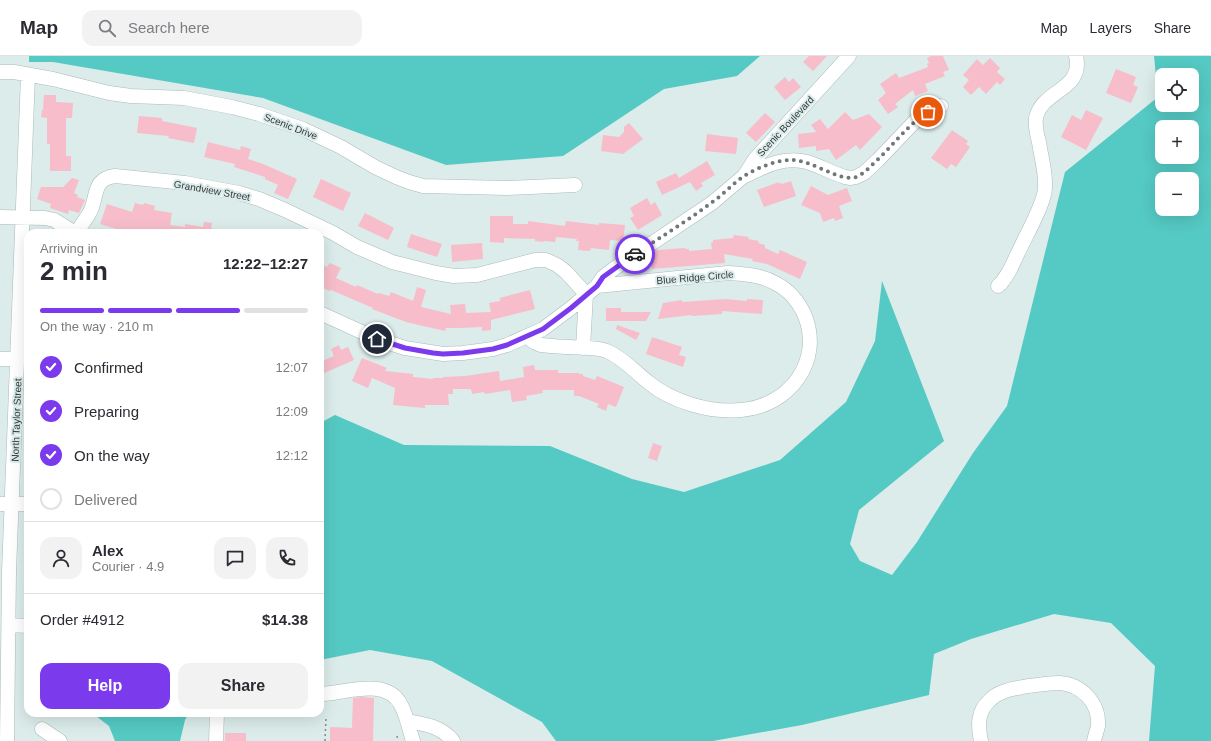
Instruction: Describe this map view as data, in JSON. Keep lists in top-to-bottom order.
{
  "streets": {
    "street": [
      "Scenic Drive",
      "Scenic Boulevard",
      "Grandview Street",
      "Blue Ridge Circle",
      "North Taylor Street"
    ]
  },
  "crossings": [
    ["Scenic Drive", "North Taylor Street"],
    ["Scenic Boulevard", "Grandview Street"],
    ["Scenic Boulevard", "Blue Ridge Circle"],
    ["Grandview Street", "Blue Ridge Circle"]
  ],
  "page": {
    "header": "Map",
    "search": "Search here",
    "nav": ["Map", "Layers", "Share"],
    "map_buttons": ["+", "−"],
    "heading": ["2 min", "Arriving in", "12:22–12:27"],
    "panel": [
      "Alex",
      "Courier · 4.9",
      "Order #4912",
      "$14.38"
    ],
    "bar": "On the way · 210 m",
    "list": [
      ["Confirmed", "12:07"],
      ["Preparing", "12:09"],
      ["On the way", "12:12"],
      "Delivered"
    ],
    "buttons": ["Help", "Share"]
  }
}
